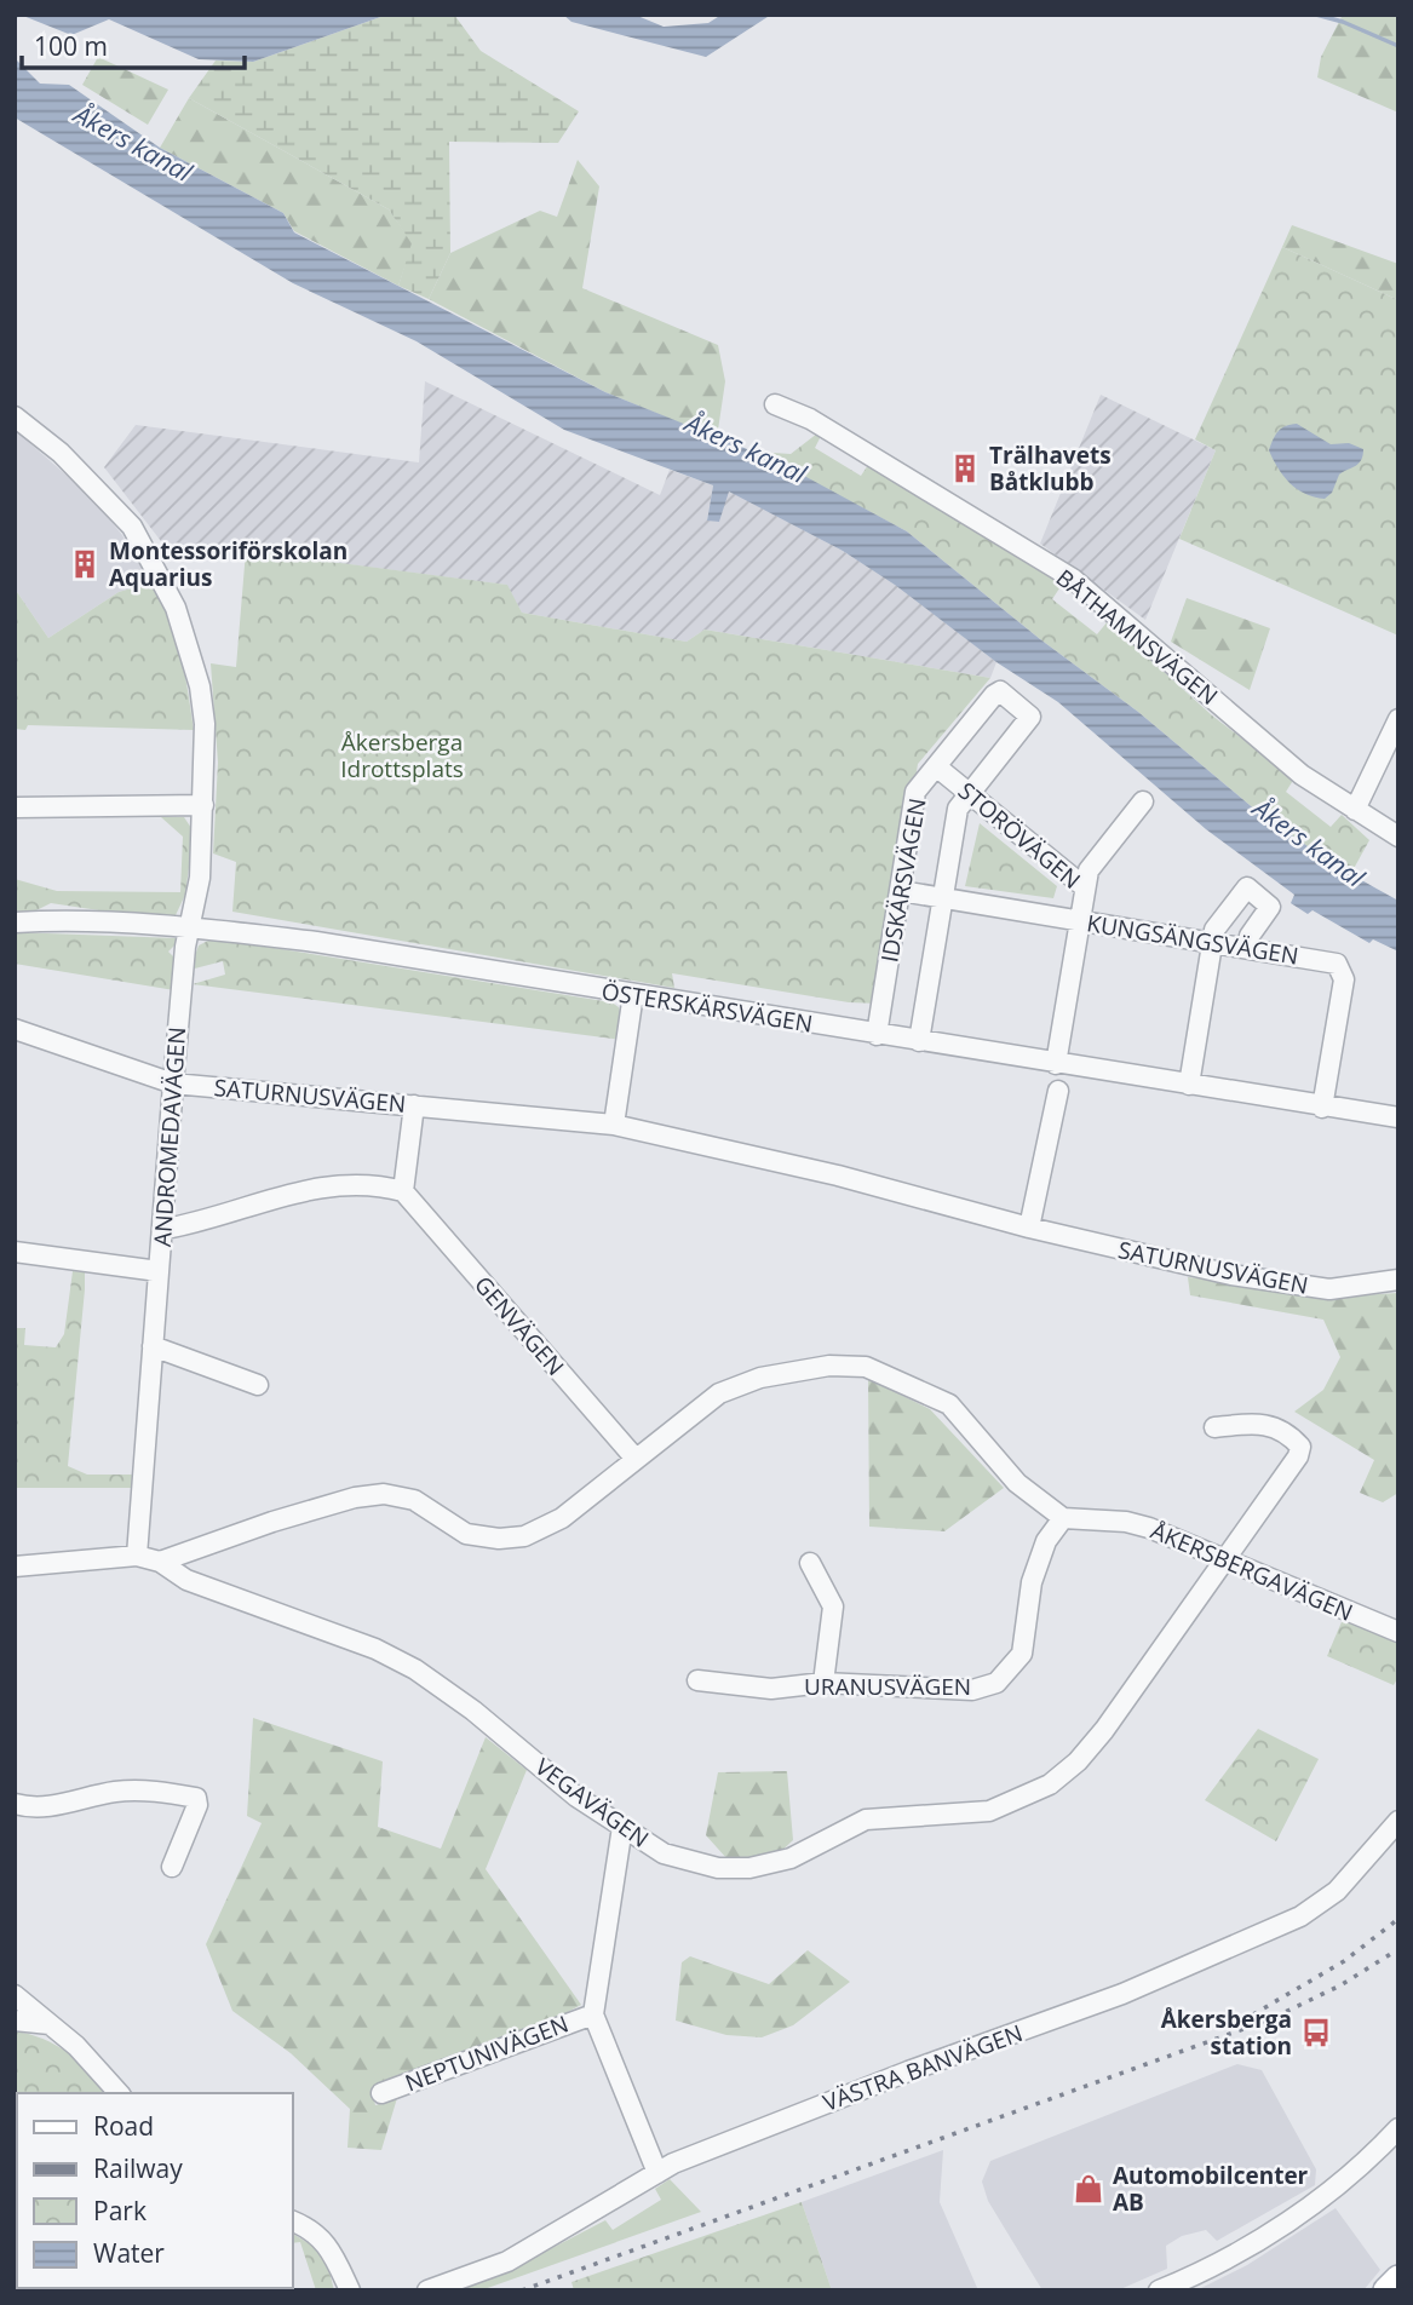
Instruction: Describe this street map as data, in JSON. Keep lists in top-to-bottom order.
{
  "streets": {
    "street": [
      "BÅTHAMNSVÄGEN",
      "STORÖVÄGEN",
      "IDSKÄRSVÄGEN",
      "KUNGSÄNGSVÄGEN",
      "ÖSTERSKÄRSVÄGEN",
      "SATURNUSVÄGEN",
      "ANDROMEDAVÄGEN",
      "GENVÄGEN",
      "ÅKERSBERGAVÄGEN",
      "URANUSVÄGEN",
      "VEGAVÄGEN",
      "NEPTUNIVÄGEN",
      "VÄSTRA BANVÄGEN"
    ]
  },
  "crossings": [
    ["STORÖVÄGEN", "IDSKÄRSVÄGEN"],
    ["STORÖVÄGEN", "KUNGSÄNGSVÄGEN"],
    ["STORÖVÄGEN", "ÖSTERSKÄRSVÄGEN"],
    ["IDSKÄRSVÄGEN", "KUNGSÄNGSVÄGEN"],
    ["IDSKÄRSVÄGEN", "ÖSTERSKÄRSVÄGEN"],
    ["KUNGSÄNGSVÄGEN", "ÖSTERSKÄRSVÄGEN"],
    ["ÖSTERSKÄRSVÄGEN", "ANDROMEDAVÄGEN"],
    ["SATURNUSVÄGEN", "ANDROMEDAVÄGEN"],
    ["ÅKERSBERGAVÄGEN", "URANUSVÄGEN"],
    ["ÅKERSBERGAVÄGEN", "VEGAVÄGEN"],
    ["VEGAVÄGEN", "NEPTUNIVÄGEN"],
    ["NEPTUNIVÄGEN", "VÄSTRA BANVÄGEN"]
  ],
  "water": ["Åkers kanal"],
  "parks": ["Åkersberga Idrottsplats"],
  "places": {
    "building": ["Trälhavets Båtklubb", "Montessoriförskolan Aquarius"],
    "bus stop": ["Åkersberga station"],
    "shop": ["Automobilcenter AB"]
  },
  "legend": [
    "Road",
    "Railway",
    "Park",
    "Water"
  ],
  "scale_bar": "100 m"
}
